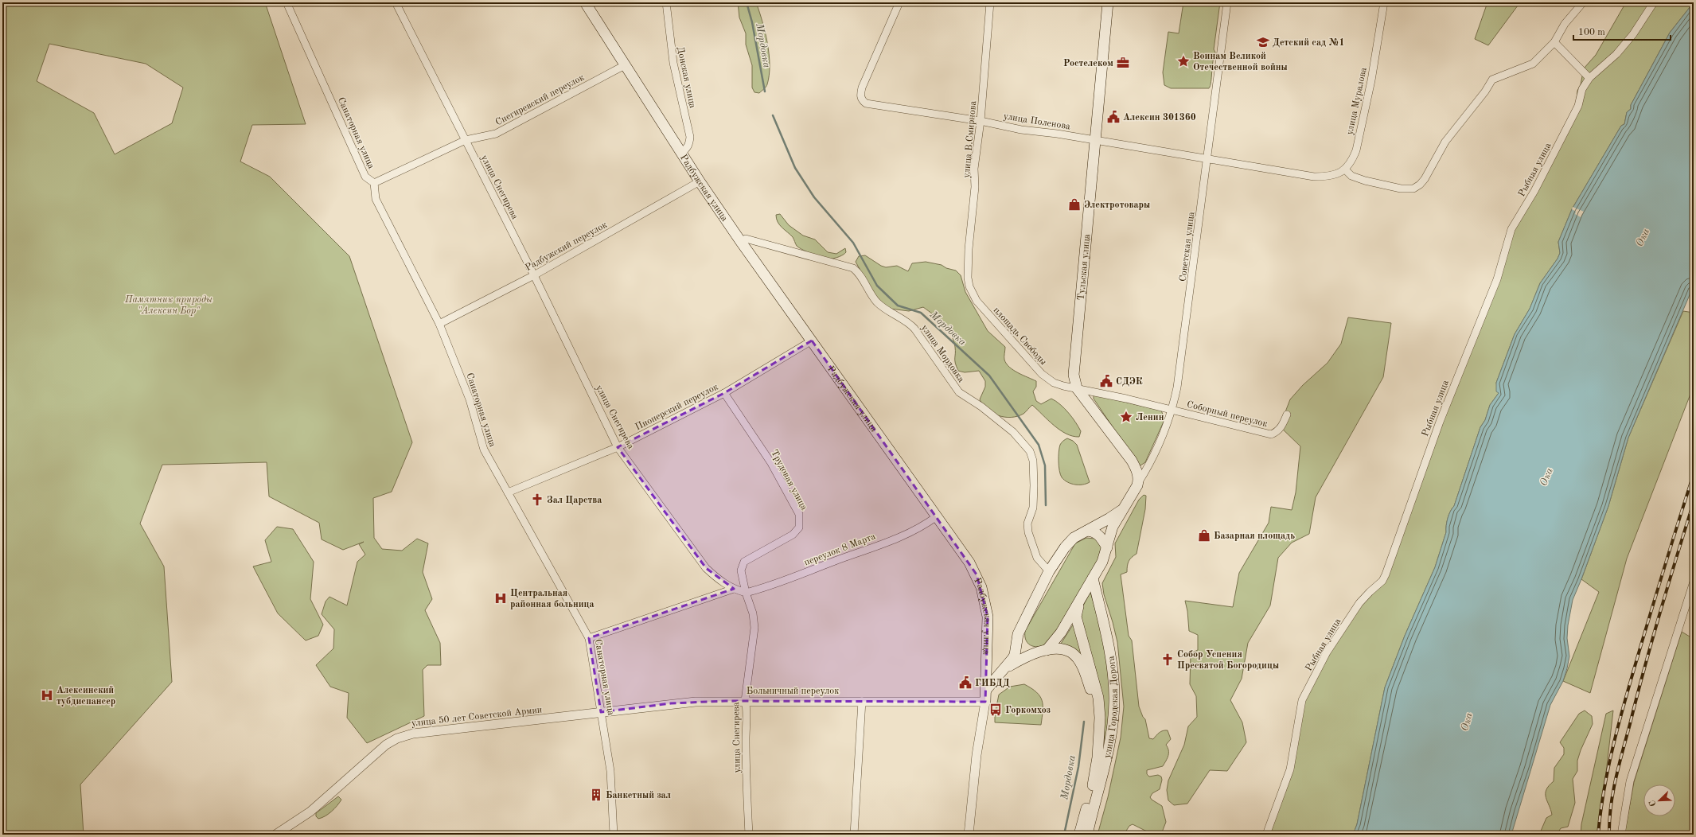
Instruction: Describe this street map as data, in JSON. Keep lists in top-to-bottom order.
{
  "streets": {
    "main road": ["Радбужская улица", "Тульская улица", "улица Городская Дорога"],
    "street": [
      "Донская улица",
      "Снегиревский переулок",
      "улица Муралова",
      "улица Поленова",
      "Санаторная улица",
      "улица В.Смирнова",
      "Рыбная улица",
      "улица Снегирева",
      "Радбужский переулок",
      "Советская улица",
      "площадь Свободы",
      "улица Мордовка",
      "Пионерский переулок",
      "Соборный переулок",
      "Трудовая улица",
      "переулок 8 Марта",
      "Больничный переулок",
      "улица 50 лет Советской Армии"
    ]
  },
  "crossings": [
    ["Донская улица", "Радбужская улица"],
    ["Снегиревский переулок", "Санаторная улица"],
    ["Снегиревский переулок", "улица Снегирева"],
    ["Снегиревский переулок", "Радбужская улица"],
    ["улица Муралова", "улица Поленова"],
    ["улица Поленова", "улица В.Смирнова"],
    ["улица Поленова", "Советская улица"],
    ["улица Поленова", "Тульская улица"],
    ["Санаторная улица", "Радбужский переулок"],
    ["Санаторная улица", "Пионерский переулок"],
    ["Санаторная улица", "Больничный переулок"],
    ["Санаторная улица", "улица 50 лет Советской Армии"],
    ["улица В.Смирнова", "площадь Свободы"],
    ["улица Снегирева", "Радбужский переулок"],
    ["улица Снегирева", "Пионерский переулок"],
    ["улица Снегирева", "Трудовая улица"],
    ["улица Снегирева", "переулок 8 Марта"],
    ["улица Снегирева", "Больничный переулок"],
    ["Радбужская улица", "Радбужский переулок"],
    ["Радбужская улица", "улица Мордовка"],
    ["Радбужская улица", "Пионерский переулок"],
    ["Радбужская улица", "переулок 8 Марта"],
    ["Радбужская улица", "Больничный переулок"],
    ["Радбужская улица", "улица Городская Дорога"],
    ["Советская улица", "Тульская улица"],
    ["Советская улица", "площадь Свободы"],
    ["Советская улица", "Соборный переулок"],
    ["Тульская улица", "площадь Свободы"],
    ["площадь Свободы", "Соборный переулок"],
    ["улица Мордовка", "улица Городская Дорога"],
    ["Пионерский переулок", "Трудовая улица"],
    ["Трудовая улица", "переулок 8 Марта"],
    ["Больничный переулок", "улица 50 лет Советской Армии"]
  ],
  "water": ["Мордовка", "Ока"],
  "parks": ["Памятник природы \"Алексин Бор\""],
  "places": {
    "school or university": ["Детский сад №1"],
    "place": ["Воинам Великой Отечественной войны", "Ленин"],
    "office": ["Ростелеком"],
    "public building": ["Алексин 301360", "СДЭК", "ГИБДД"],
    "shop": ["Электротовары", "Базарная площадь"],
    "church": ["Зал Царства", "Собор Успения Пресвятой Богородицы"],
    "hospital": ["Центральная районная больница", "Алексинский тубдиспансер"],
    "bus stop": ["Горкомхоз"],
    "building": ["Банкетный зал"]
  },
  "scale_bar": "100 m",
  "north": "bottom left"
}
